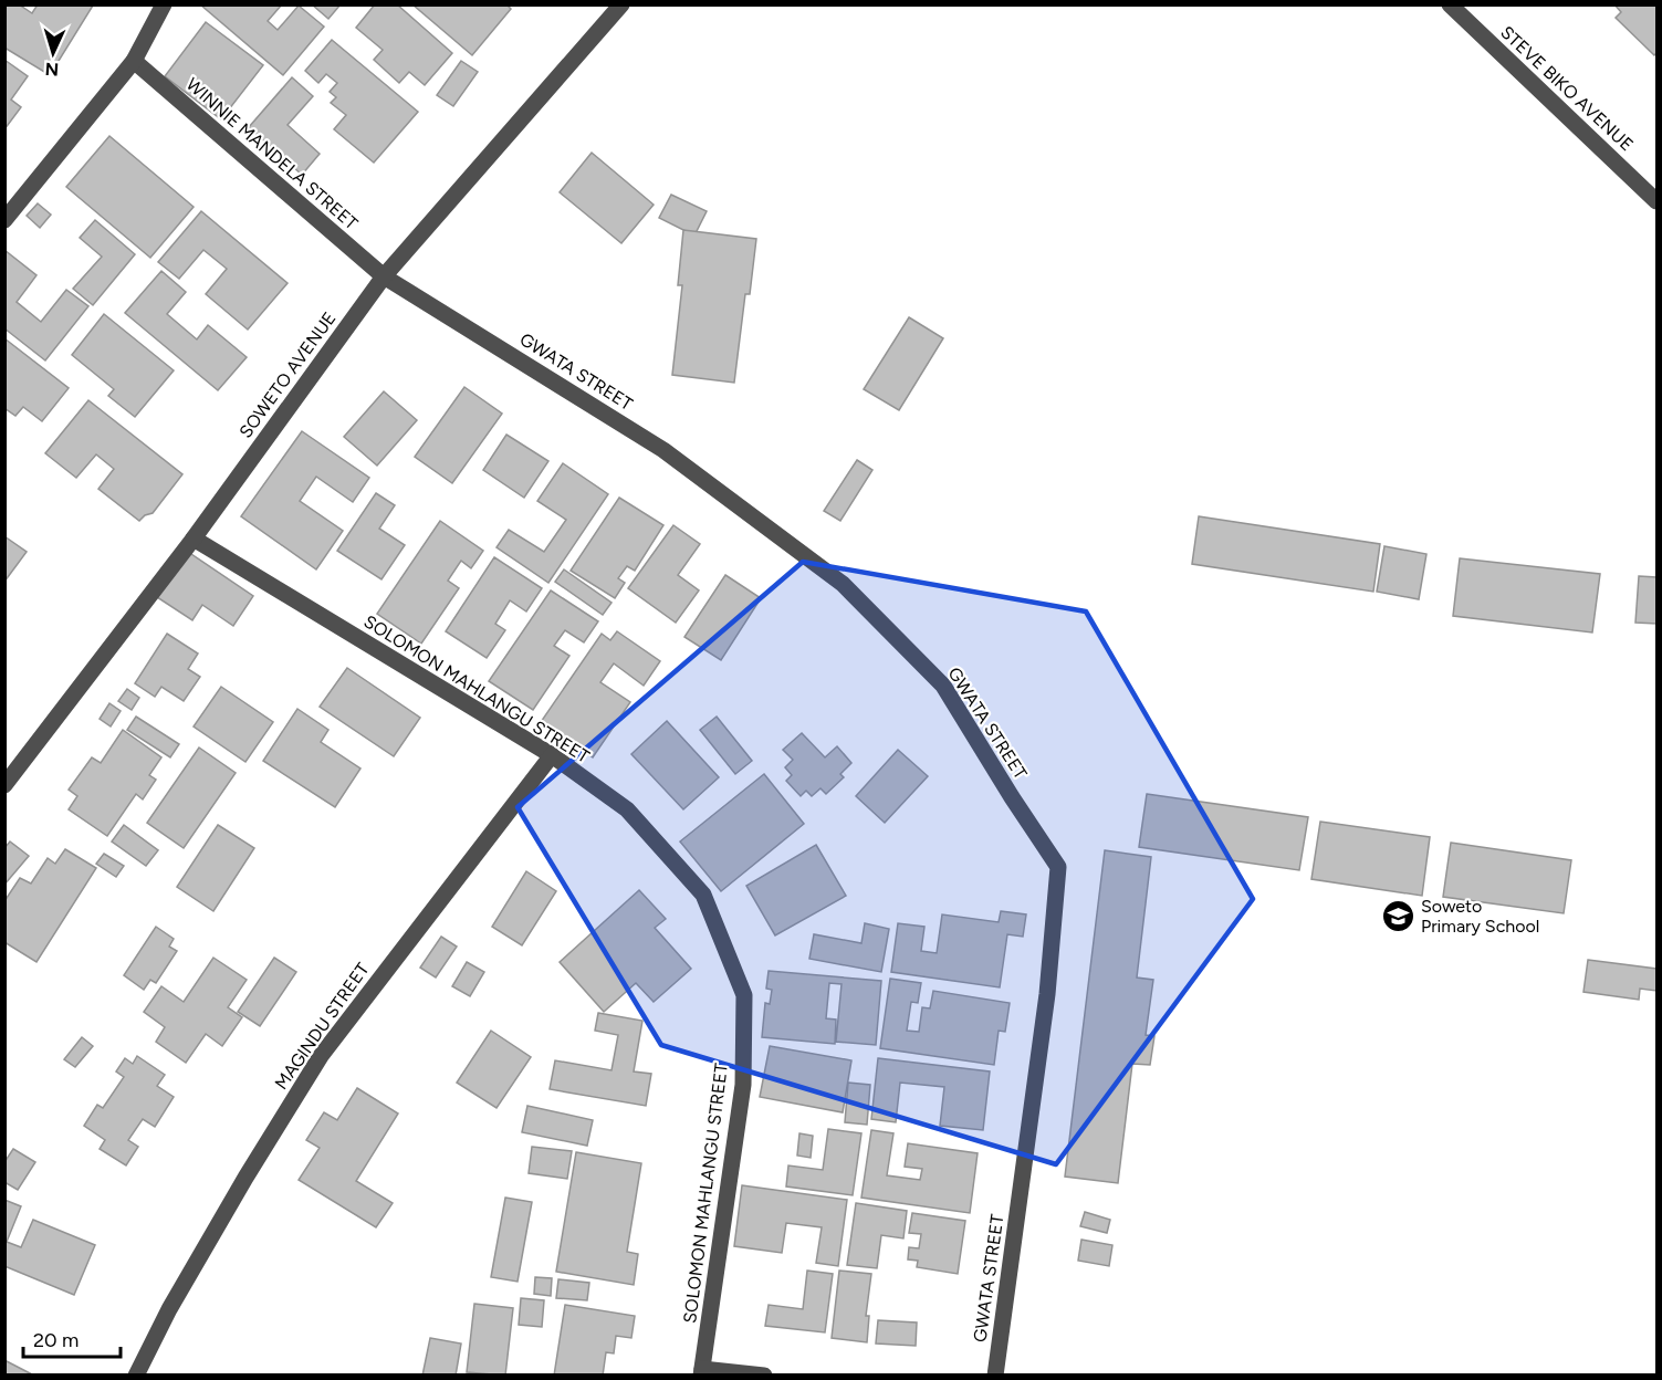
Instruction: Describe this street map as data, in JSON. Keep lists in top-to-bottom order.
{
  "streets": {
    "street": [
      "STEVE BIKO AVENUE",
      "WINNIE MANDELA STREET",
      "GWATA STREET",
      "SOWETO AVENUE",
      "SOLOMON MAHLANGU STREET",
      "MAGINDU STREET"
    ]
  },
  "crossings": [
    ["WINNIE MANDELA STREET", "GWATA STREET"],
    ["WINNIE MANDELA STREET", "SOWETO AVENUE"],
    ["GWATA STREET", "SOWETO AVENUE"],
    ["SOWETO AVENUE", "SOLOMON MAHLANGU STREET"],
    ["SOLOMON MAHLANGU STREET", "MAGINDU STREET"]
  ],
  "places": {
    "school or university": ["Soweto Primary School"]
  },
  "scale_bar": "20 m",
  "north": "bottom"
}
